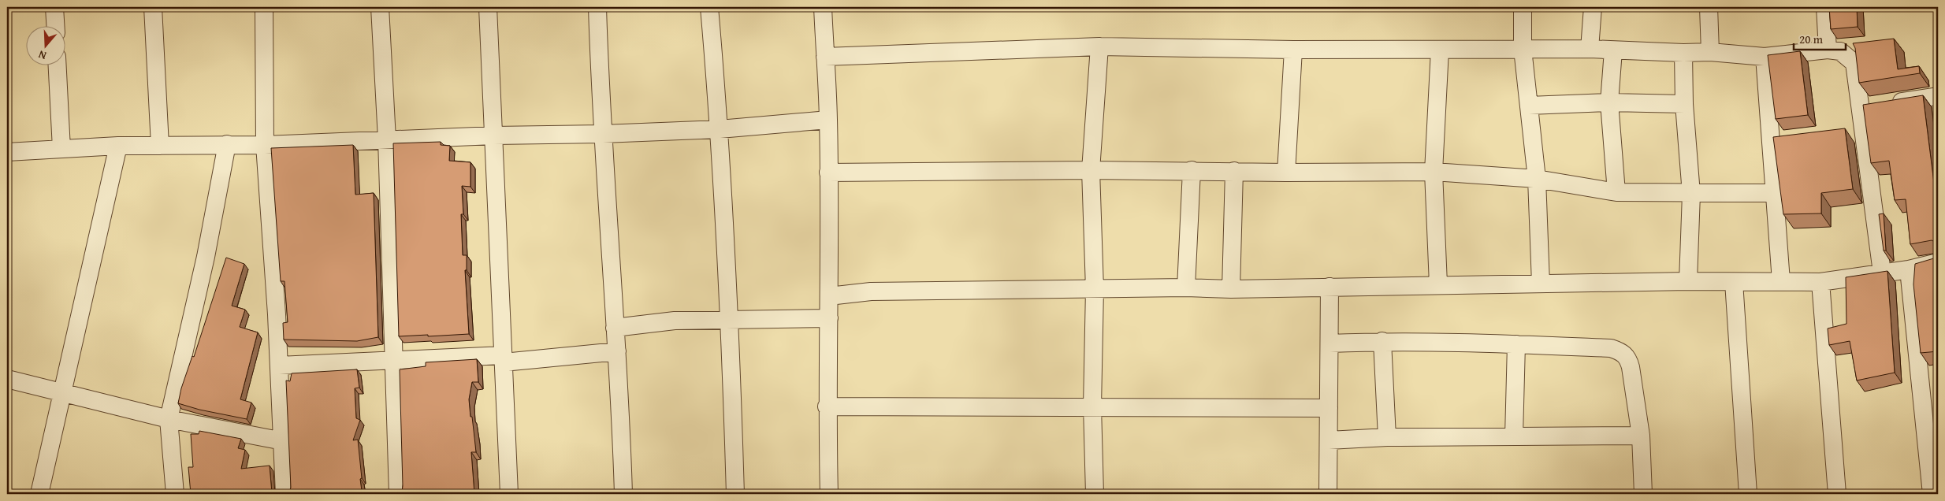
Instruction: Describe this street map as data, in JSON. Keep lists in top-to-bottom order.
{
  "scale_bar": "20 m",
  "north": "bottom"
}
